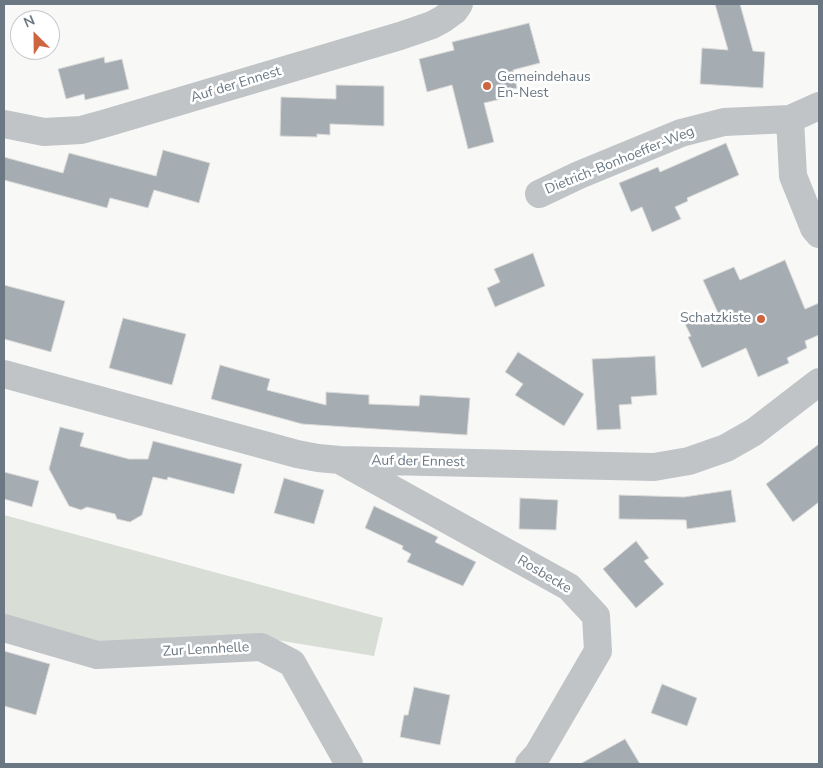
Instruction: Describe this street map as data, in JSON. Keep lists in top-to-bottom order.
{
  "streets": {
    "street": [
      "Auf der Ennest",
      "Dietrich-Bonhoeffer-Weg",
      "Rosbecke",
      "Zur Lennhelle"
    ]
  },
  "crossings": [
    ["Auf der Ennest", "Rosbecke"]
  ],
  "places": ["Gemeindehaus En-Nest", "Schatzkiste"],
  "north": "top left"
}
